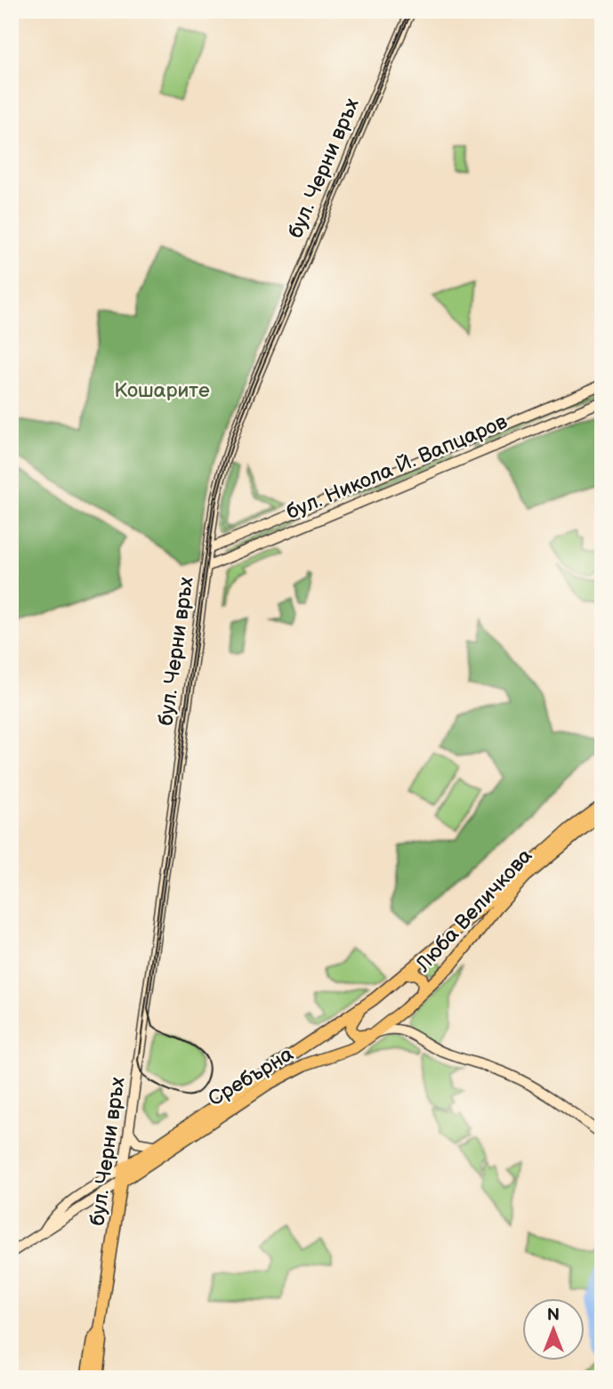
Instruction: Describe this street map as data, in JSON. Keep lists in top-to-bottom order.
{
  "streets": {
    "main road": [
      "бул. Черни връх",
      "бул. Никола Й. Вапцаров",
      "Люба Величкова",
      "Сребърна"
    ]
  },
  "crossings": [
    ["бул. Черни връх", "бул. Никола Й. Вапцаров"],
    ["бул. Черни връх", "Сребърна"],
    ["Люба Величкова", "Сребърна"]
  ],
  "parks": ["Кошарите"],
  "north": "top"
}
